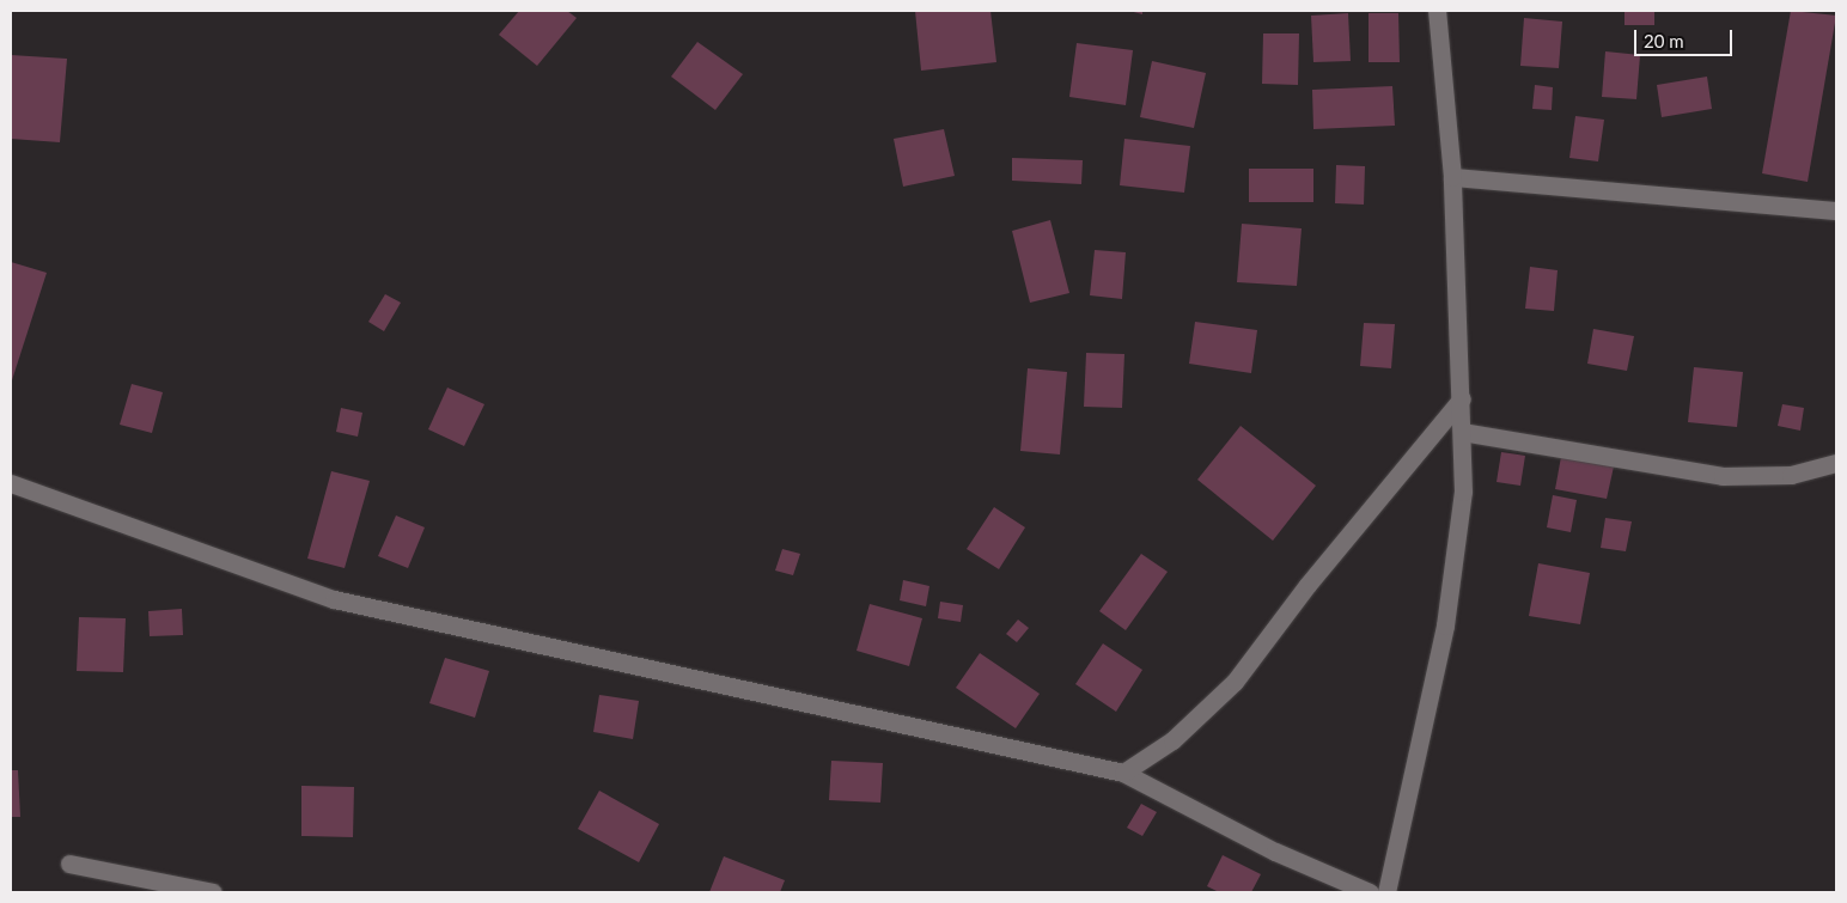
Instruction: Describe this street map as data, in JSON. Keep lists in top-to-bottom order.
{
  "scale_bar": "20 m"
}
